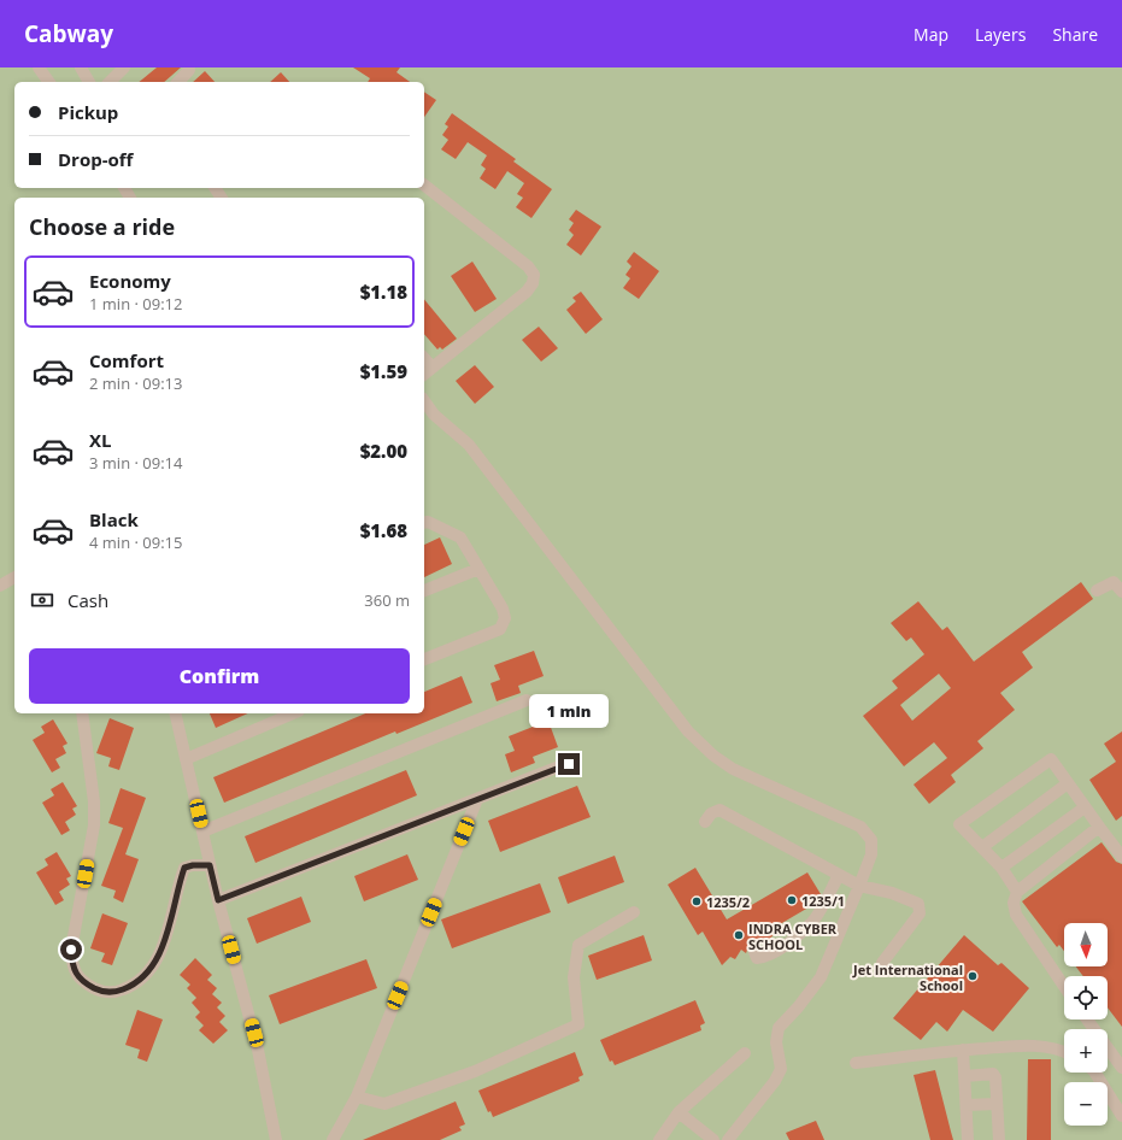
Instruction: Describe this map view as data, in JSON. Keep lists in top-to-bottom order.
{
  "places": [
    "1235/1",
    "1235/2",
    "INDRA CYBER SCHOOL",
    "Jet International School"
  ],
  "north": "bottom",
  "page": {
    "header": "Cabway",
    "nav": ["Map", "Layers", "Share"],
    "banner": ["Pickup", "Drop-off"],
    "heading": "Choose a ride",
    "list": [
      {
        "name": "Economy",
        "note": "1 min · 09:12",
        "value": "$1.18"
      },
      {
        "name": "Comfort",
        "note": "2 min · 09:13",
        "value": "$1.59"
      },
      {
        "name": "XL",
        "note": "3 min · 09:14",
        "value": "$2.00"
      },
      {
        "name": "Black",
        "note": "4 min · 09:15",
        "value": "$1.68"
      }
    ],
    "pay": ["Cash", "360 m"],
    "buttons": "Confirm",
    "bubble": "1 min",
    "map_buttons": ["+", "−"]
  }
}
